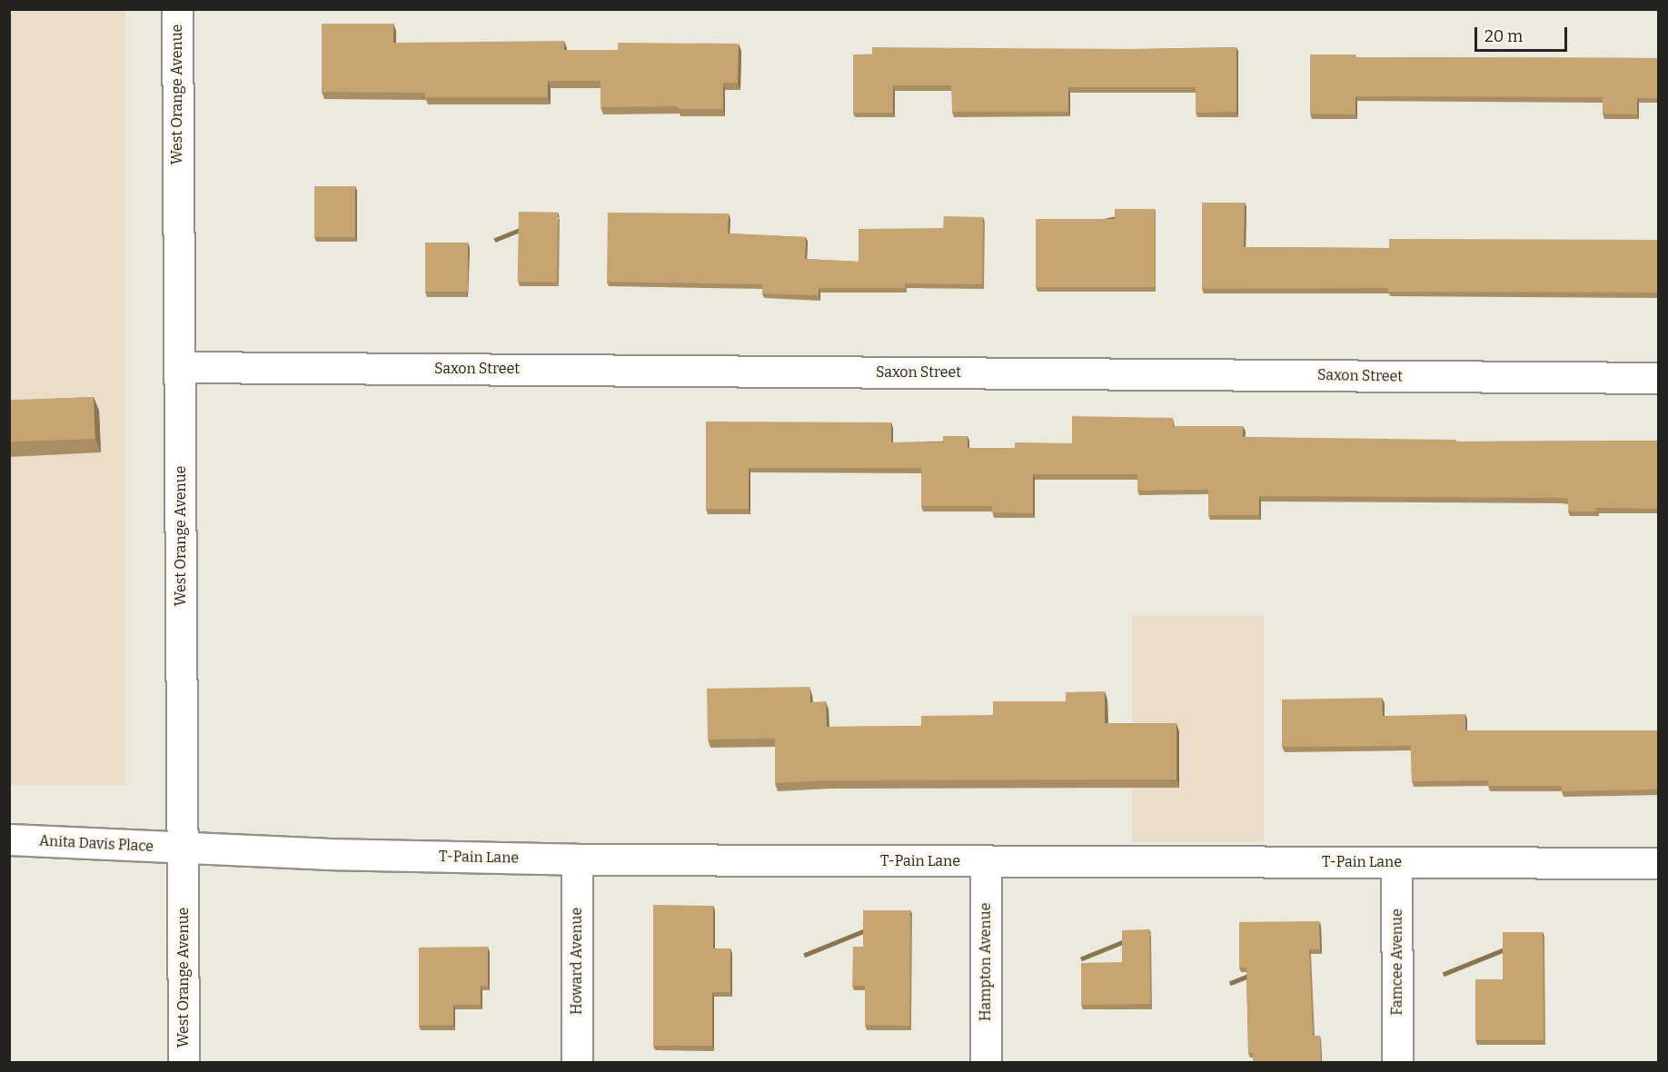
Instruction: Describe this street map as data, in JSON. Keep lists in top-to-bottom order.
{
  "streets": {
    "street": [
      "West Orange Avenue",
      "Saxon Street",
      "Anita Davis Place",
      "T-Pain Lane",
      "Howard Avenue",
      "Hampton Avenue",
      "Famcee Avenue"
    ]
  },
  "crossings": [
    ["West Orange Avenue", "Saxon Street"],
    ["West Orange Avenue", "Anita Davis Place"],
    ["West Orange Avenue", "T-Pain Lane"],
    ["Anita Davis Place", "T-Pain Lane"],
    ["T-Pain Lane", "Howard Avenue"],
    ["T-Pain Lane", "Hampton Avenue"],
    ["T-Pain Lane", "Famcee Avenue"]
  ],
  "scale_bar": "20 m"
}
